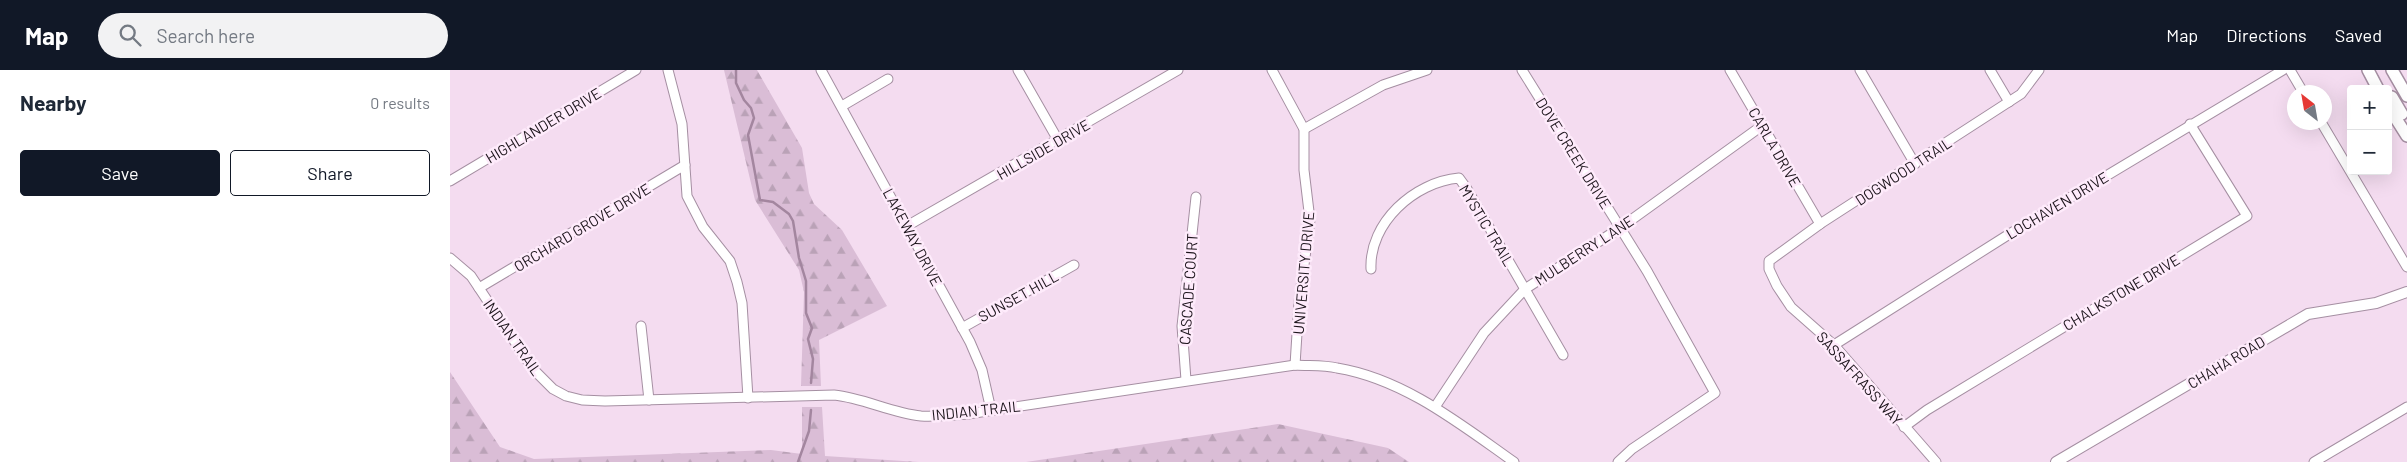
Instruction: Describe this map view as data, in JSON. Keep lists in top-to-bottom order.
{
  "streets": {
    "street": [
      "HIGHLANDER DRIVE",
      "CARLA DRIVE",
      "HILLSIDE DRIVE",
      "DOVE CREEK DRIVE",
      "DOGWOOD TRAIL",
      "LOCHAVEN DRIVE",
      "MYSTIC TRAIL",
      "ORCHARD GROVE DRIVE",
      "LAKEWAY DRIVE",
      "MULBERRY LANE",
      "UNIVERSITY DRIVE",
      "CASCADE COURT",
      "CHALKSTONE DRIVE",
      "SUNSET HILL",
      "INDIAN TRAIL",
      "CHAHA ROAD",
      "SASSAFRASS WAY"
    ]
  },
  "crossings": [
    ["CARLA DRIVE", "DOGWOOD TRAIL"],
    ["CARLA DRIVE", "MULBERRY LANE"],
    ["HILLSIDE DRIVE", "LAKEWAY DRIVE"],
    ["DOVE CREEK DRIVE", "MULBERRY LANE"],
    ["DOGWOOD TRAIL", "SASSAFRASS WAY"],
    ["LOCHAVEN DRIVE", "CHALKSTONE DRIVE"],
    ["LOCHAVEN DRIVE", "SASSAFRASS WAY"],
    ["MYSTIC TRAIL", "MULBERRY LANE"],
    ["ORCHARD GROVE DRIVE", "INDIAN TRAIL"],
    ["LAKEWAY DRIVE", "SUNSET HILL"],
    ["LAKEWAY DRIVE", "INDIAN TRAIL"],
    ["MULBERRY LANE", "INDIAN TRAIL"],
    ["UNIVERSITY DRIVE", "INDIAN TRAIL"],
    ["CASCADE COURT", "INDIAN TRAIL"],
    ["CHALKSTONE DRIVE", "SASSAFRASS WAY"]
  ],
  "north": "top left",
  "page": {
    "header": "Map",
    "search": "Search here",
    "nav": ["Map", "Directions", "Saved"],
    "heading": ["Nearby", "0 results"],
    "map_buttons": ["+", "−"],
    "buttons": ["Save", "Share"]
  }
}
